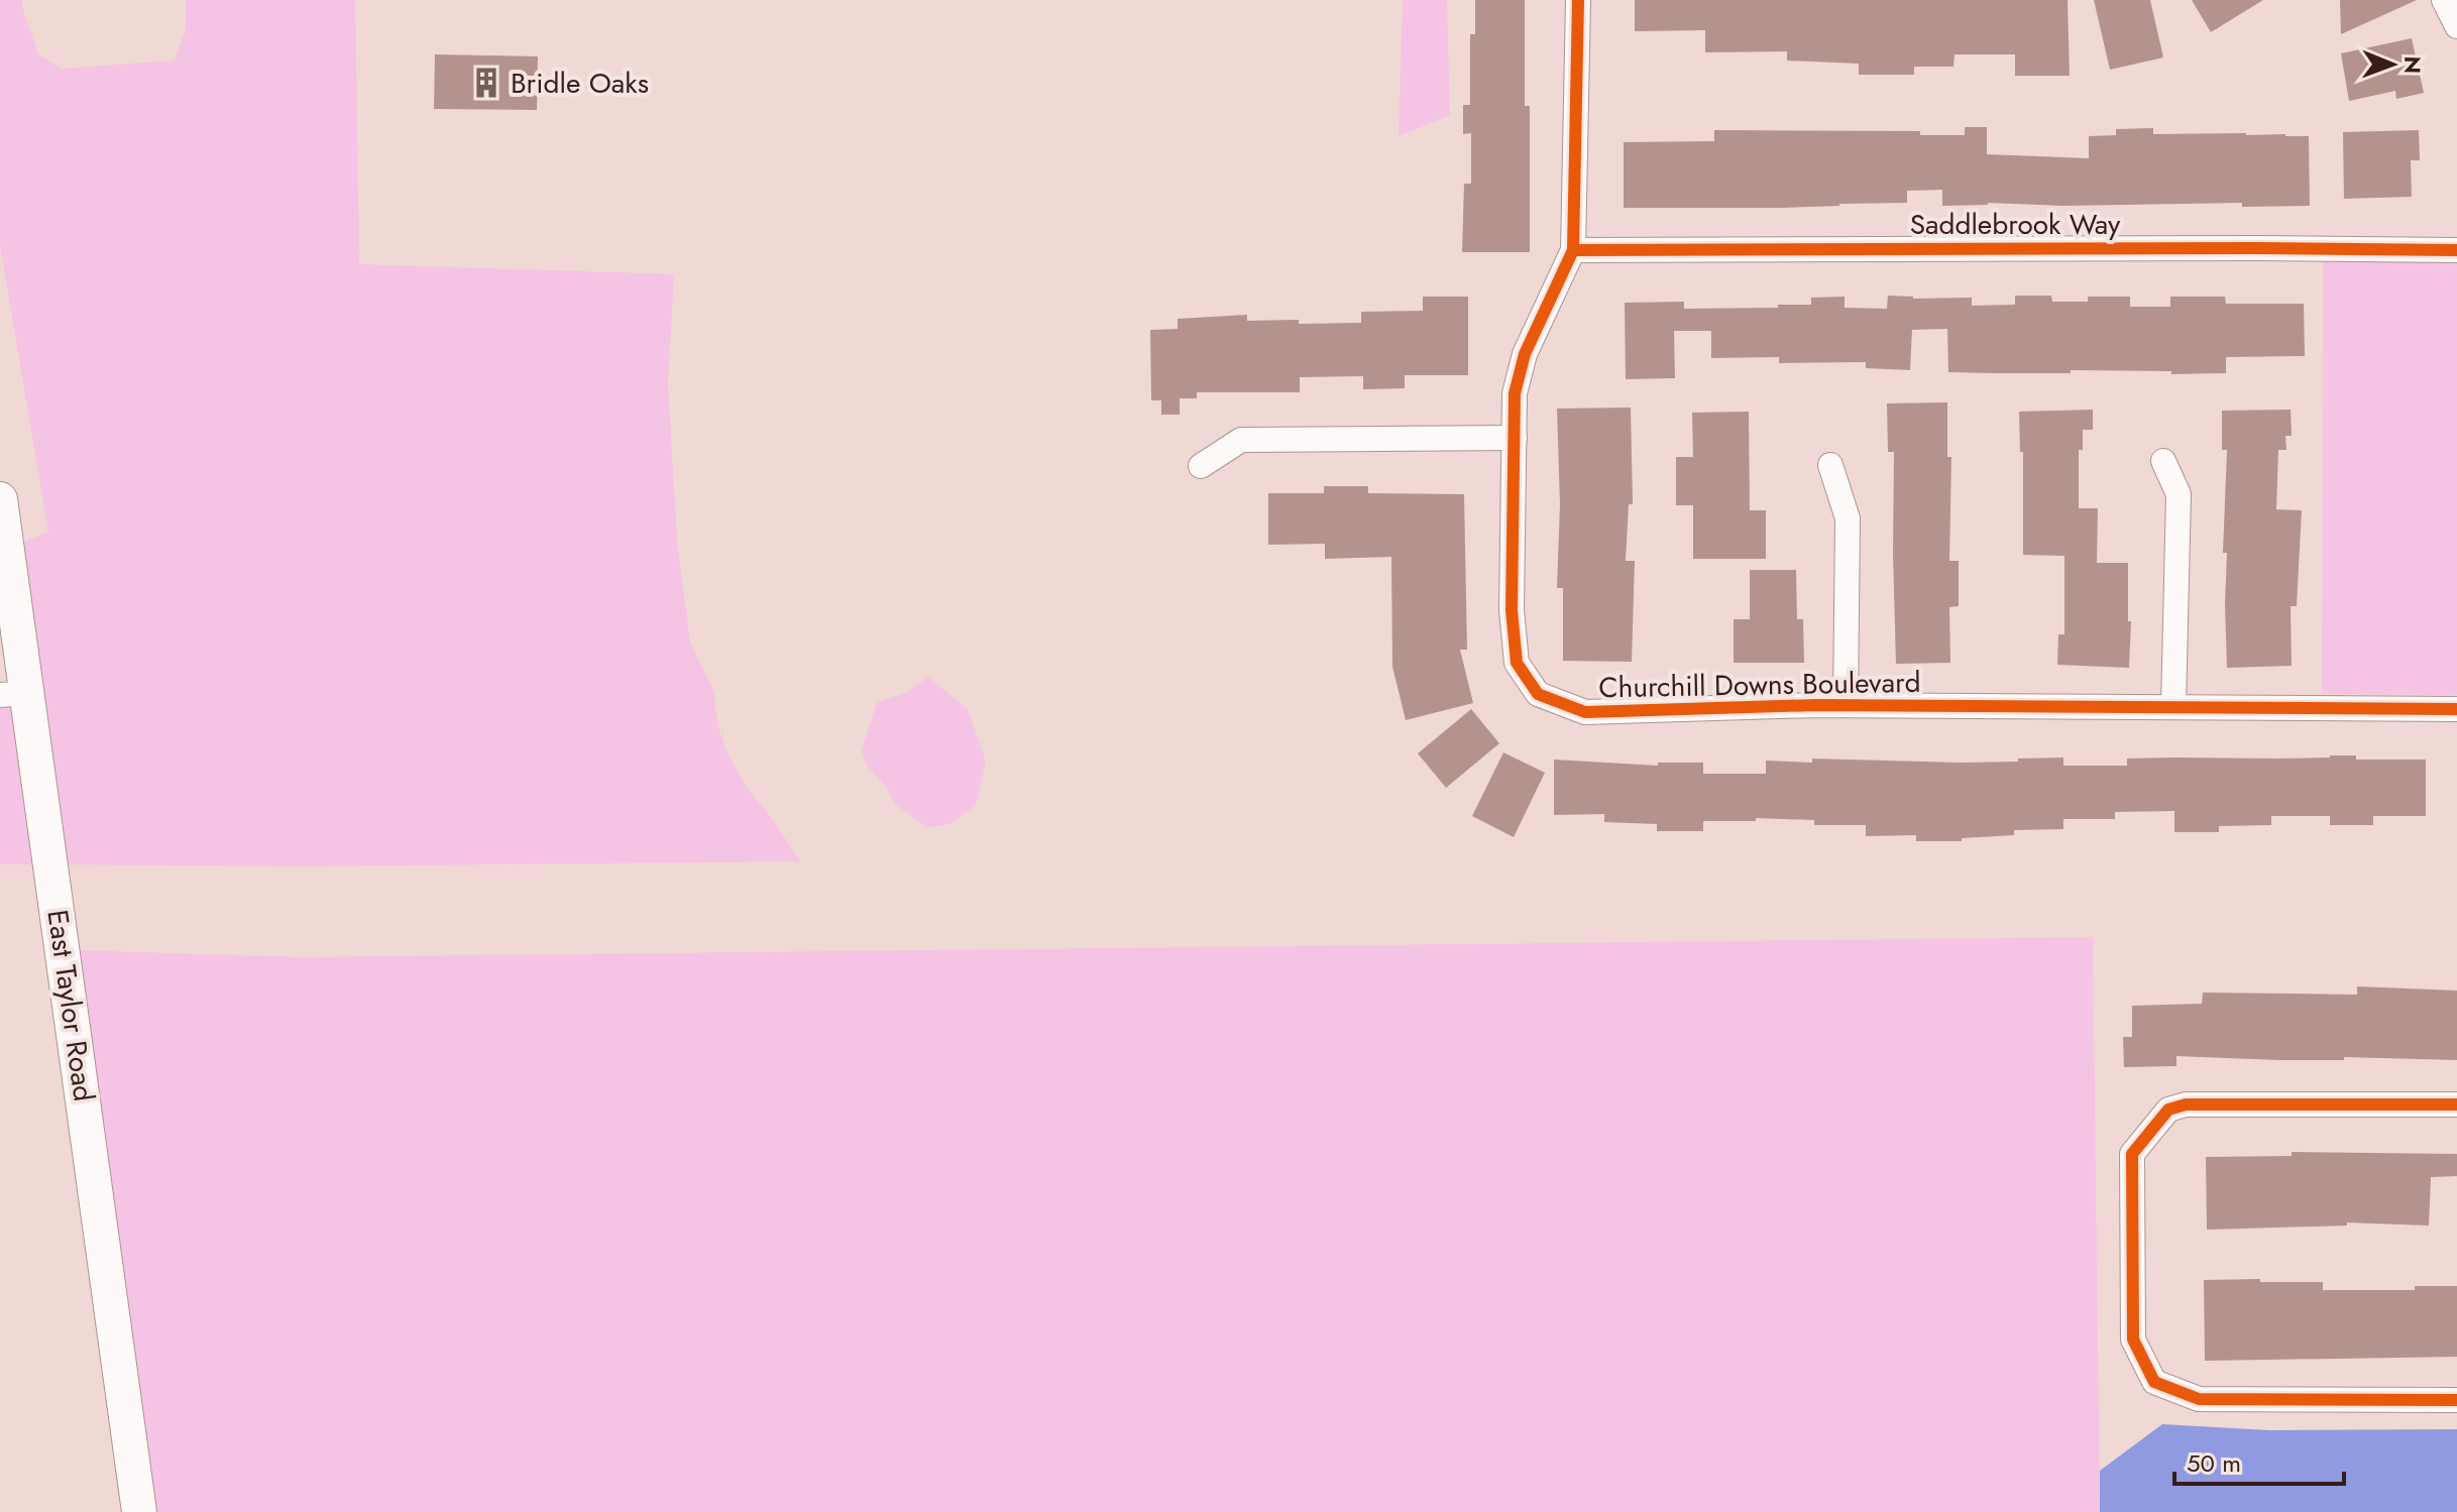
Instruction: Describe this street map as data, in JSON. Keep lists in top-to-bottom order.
{
  "streets": {
    "main road": ["East Taylor Road"],
    "street": ["Saddlebrook Way", "Churchill Downs Boulevard"]
  },
  "crossings": [
    ["Saddlebrook Way", "Churchill Downs Boulevard"]
  ],
  "places": {
    "building": ["Bridle Oaks"]
  },
  "scale_bar": "50 m",
  "north": "right"
}
